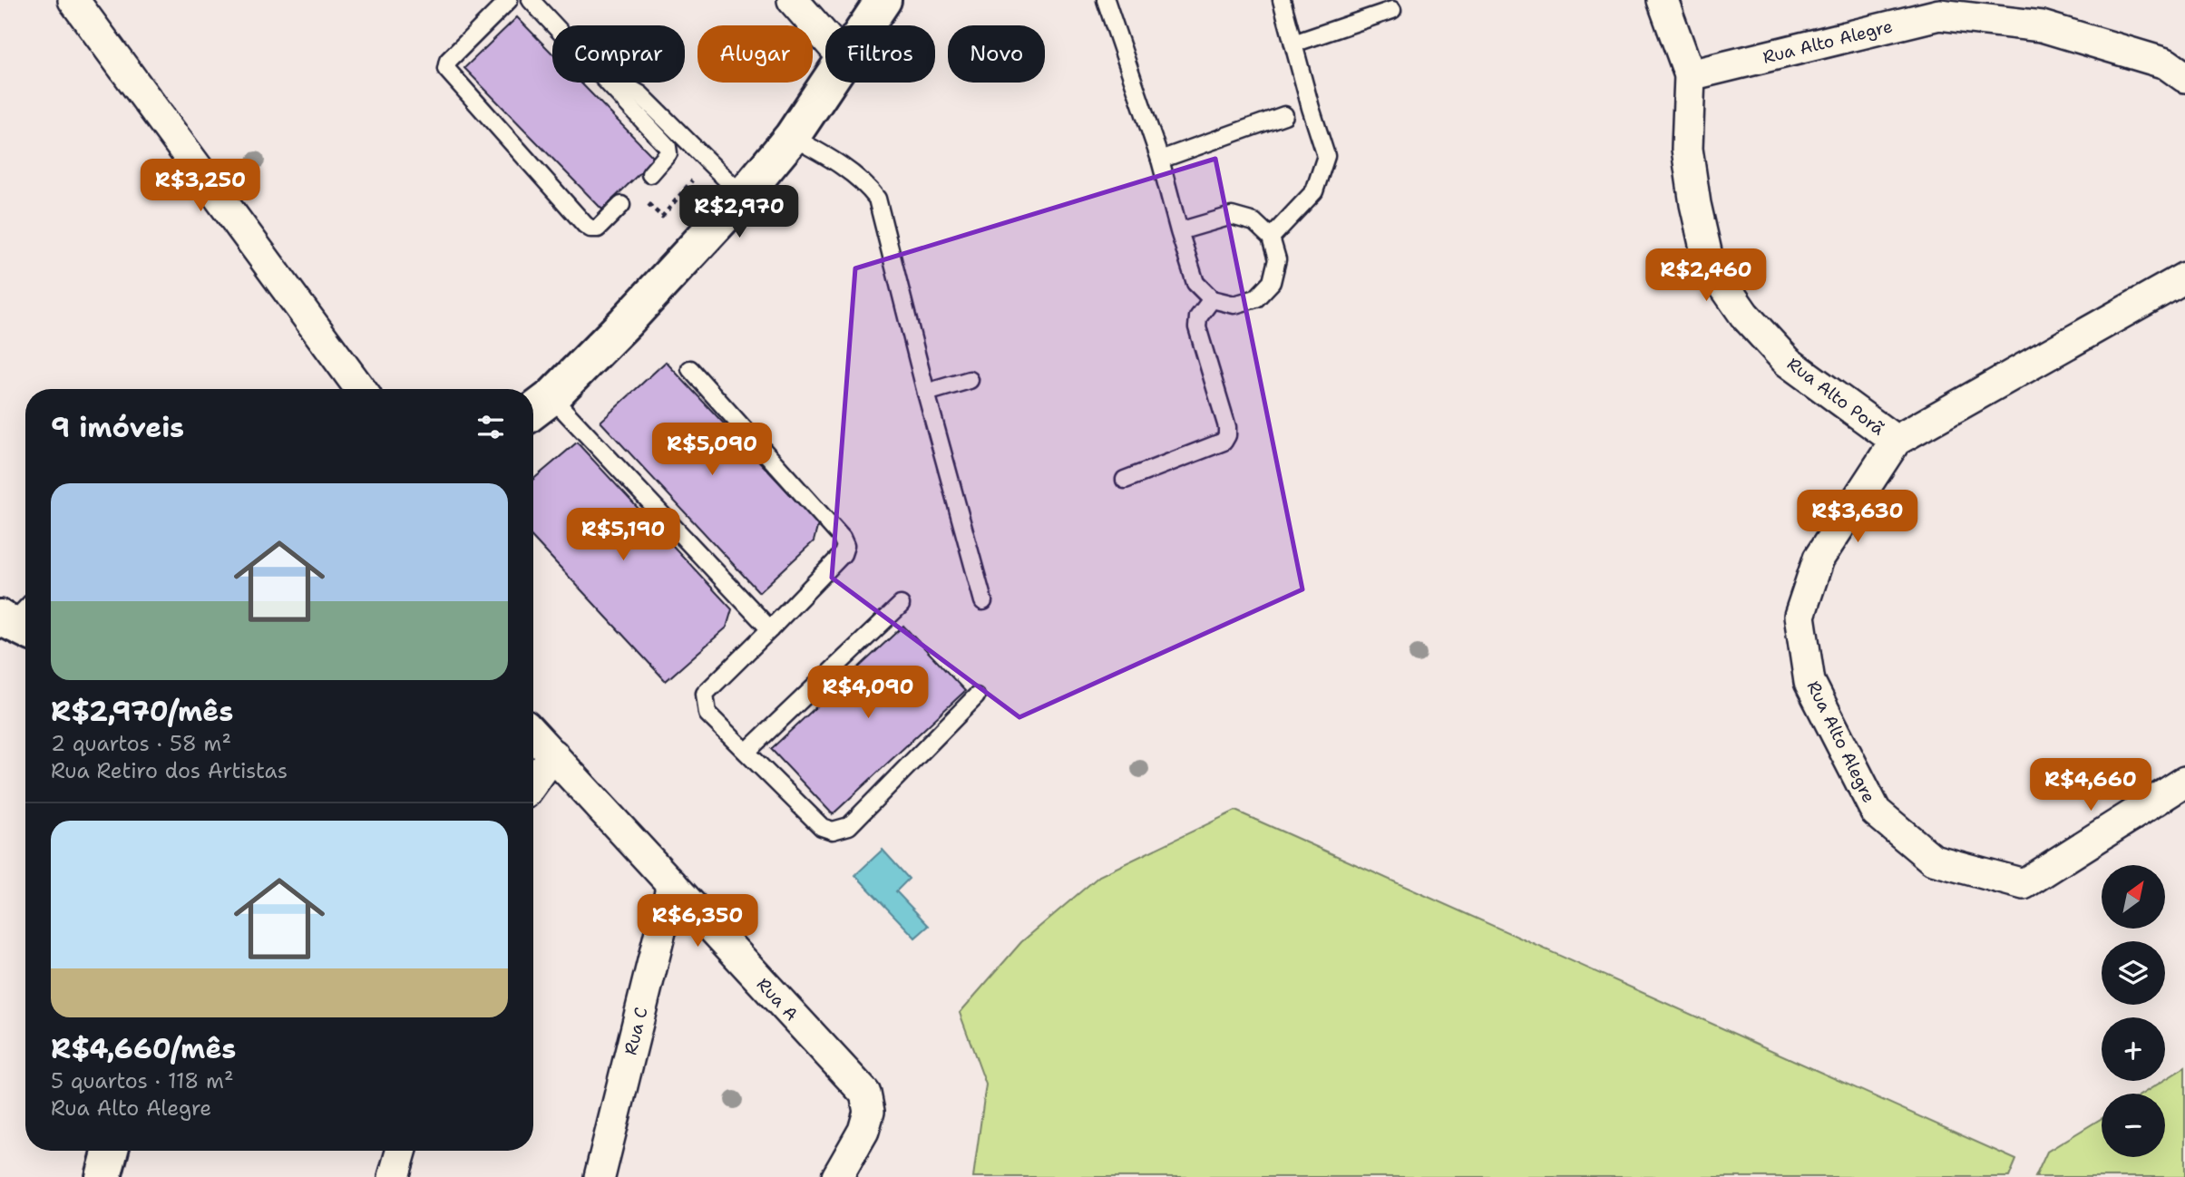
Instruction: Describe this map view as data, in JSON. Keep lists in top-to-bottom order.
{
  "streets": {
    "street": [
      "Rua Alto Alegre",
      "Rua Alto Porã",
      "Rua A",
      "Rua C"
    ]
  },
  "crossings": [
    ["Rua Alto Alegre", "Rua Alto Porã"],
    ["Rua A", "Rua C"]
  ],
  "north": "top right",
  "page": {
    "chip": [
      "Comprar",
      "Alugar",
      "Filtros",
      "Novo"
    ],
    "price": [
      "R$3,250",
      "R$2,970",
      "R$2,460",
      "R$5,090",
      "R$3,630",
      "R$5,190",
      "R$4,090",
      "R$4,660",
      "R$6,350"
    ],
    "heading": "9 imóveis",
    "list": [
      {
        "name": "R$2,970/mês",
        "note": "2 quartos · 58 m² · Rua Retiro dos Artistas"
      },
      {
        "name": "R$4,660/mês",
        "note": "5 quartos · 118 m² · Rua Alto Alegre"
      }
    ],
    "map_buttons": ["+", "−"]
  }
}
